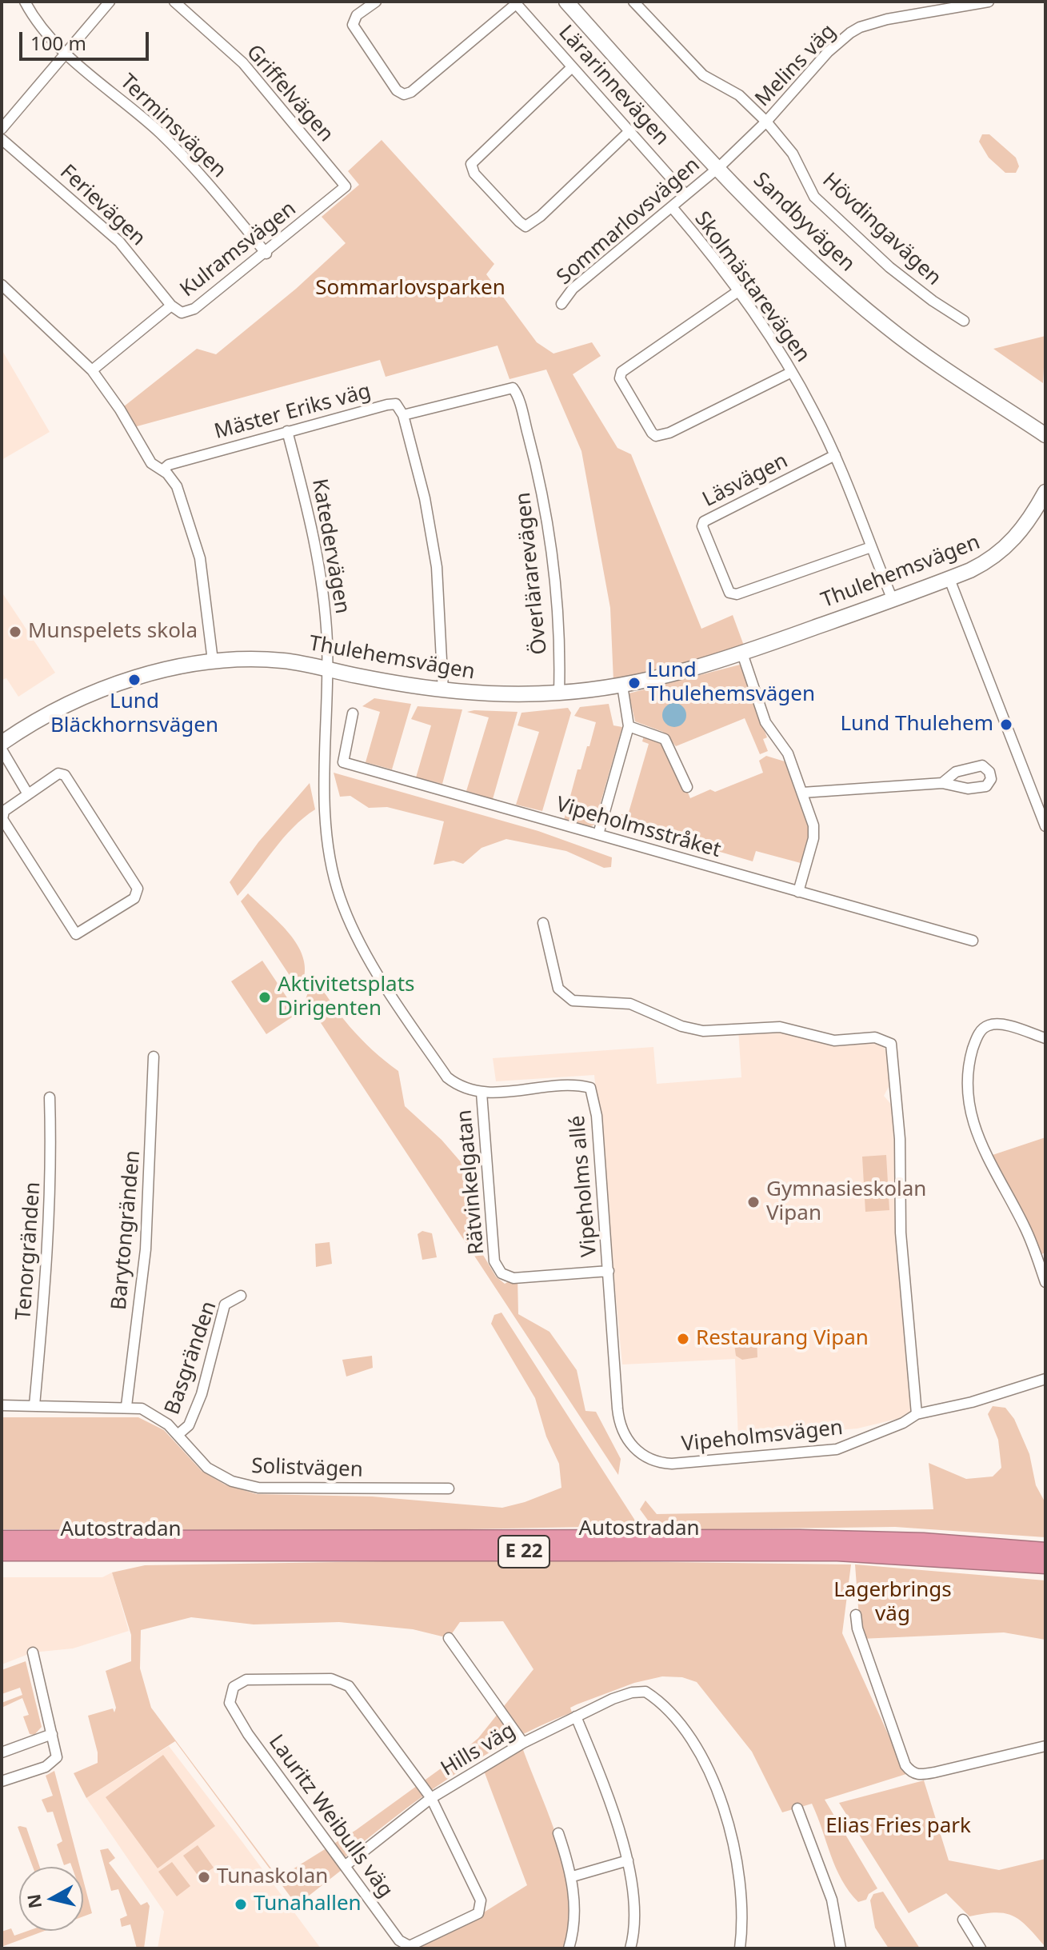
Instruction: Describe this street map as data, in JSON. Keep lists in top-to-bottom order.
{
  "streets": {
    "highway": ["Autostradan", "E 22"],
    "street": [
      "Melins väg",
      "Lärarinnevägen",
      "Griffelvägen",
      "Terminsvägen",
      "Ferievägen",
      "Sommarlovsvägen",
      "Sandbyvägen",
      "Hövdingavägen",
      "Kulramsvägen",
      "Skolmästarevägen",
      "Mäster Eriks väg",
      "Läsvägen",
      "Katedervägen",
      "Thulehemsvägen",
      "Överlärarevägen",
      "Vipeholmsstråket",
      "Rätvinkelgatan",
      "Vipeholms allé",
      "Barytongränden",
      "Tenorgränden",
      "Basgränden",
      "Vipeholmsvägen",
      "Solistvägen",
      "Hills väg",
      "Lauritz Weibulls väg"
    ]
  },
  "crossings": [
    ["Melins väg", "Sommarlovsvägen"],
    ["Melins väg", "Sandbyvägen"],
    ["Melins väg", "Hövdingavägen"],
    ["Lärarinnevägen", "Sommarlovsvägen"],
    ["Griffelvägen", "Kulramsvägen"],
    ["Terminsvägen", "Kulramsvägen"],
    ["Ferievägen", "Kulramsvägen"],
    ["Sommarlovsvägen", "Sandbyvägen"],
    ["Sommarlovsvägen", "Skolmästarevägen"],
    ["Skolmästarevägen", "Läsvägen"],
    ["Skolmästarevägen", "Thulehemsvägen"],
    ["Mäster Eriks väg", "Katedervägen"],
    ["Mäster Eriks väg", "Överlärarevägen"],
    ["Katedervägen", "Thulehemsvägen"],
    ["Katedervägen", "Vipeholms allé"],
    ["Thulehemsvägen", "Överlärarevägen"],
    ["Thulehemsvägen", "Vipeholms allé"],
    ["Rätvinkelgatan", "Vipeholms allé"],
    ["Vipeholms allé", "Vipeholmsvägen"],
    ["Barytongränden", "Solistvägen"],
    ["Tenorgränden", "Solistvägen"],
    ["Basgränden", "Solistvägen"],
    ["Hills väg", "Lauritz Weibulls väg"]
  ],
  "parks": ["Sommarlovsparken", "Lagerbrings väg", "Elias Fries park"],
  "places": [
    "Munspelets skola",
    "Lund Bläckhornsvägen",
    "Lund Thulehemsvägen",
    "Lund Thulehem",
    "Aktivitetsplats Dirigenten",
    "Gymnasieskolan Vipan",
    "Restaurang Vipan",
    "Tunaskolan",
    "Tunahallen"
  ],
  "scale_bar": "100 m",
  "north": "left"
}
